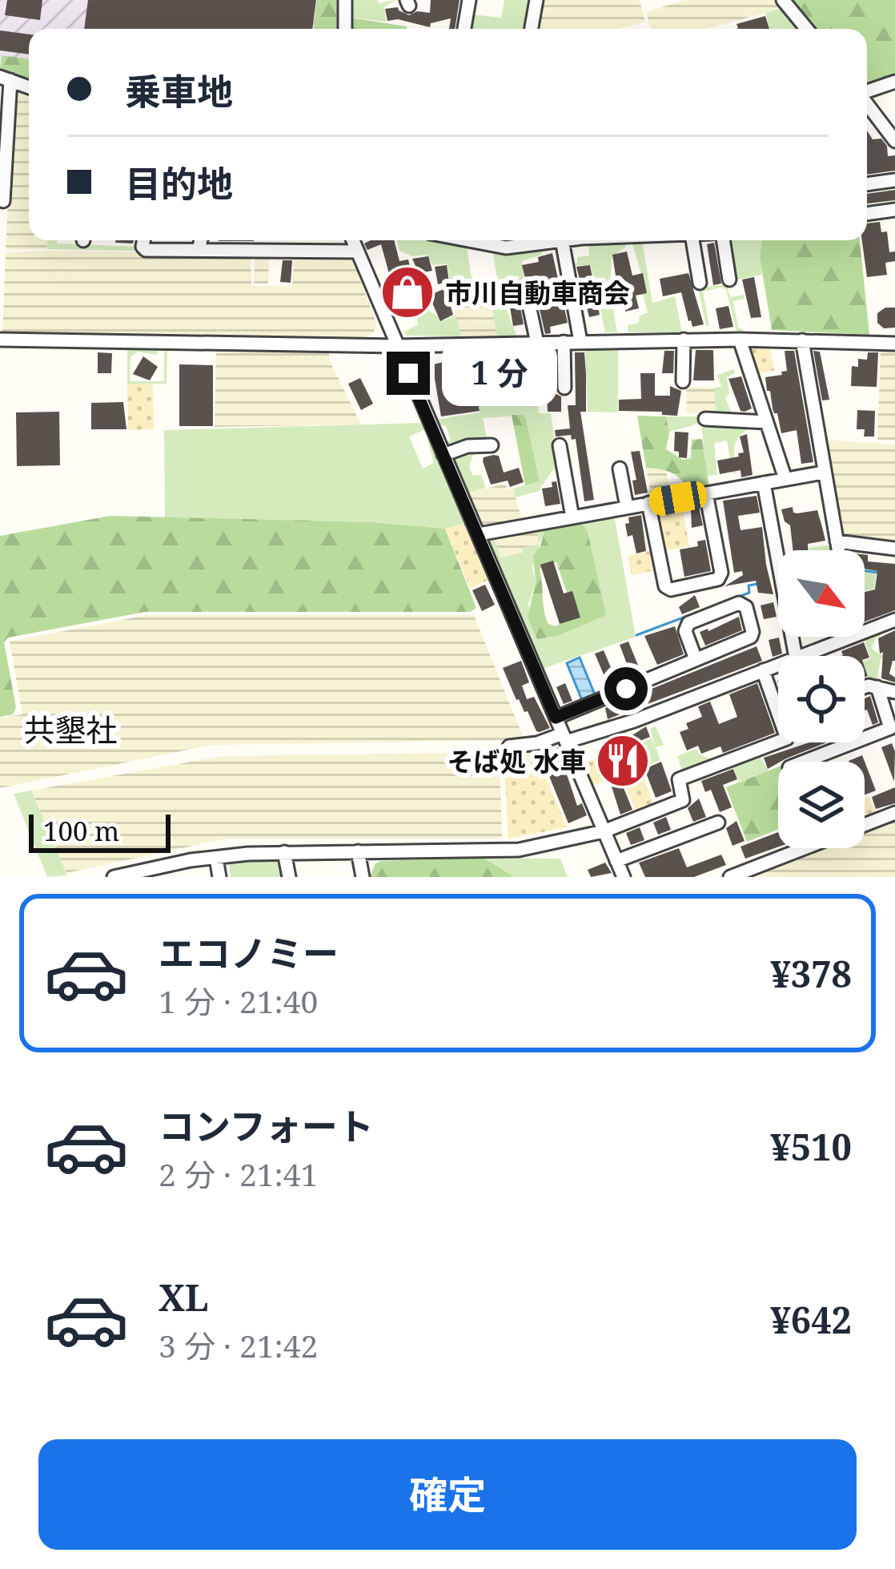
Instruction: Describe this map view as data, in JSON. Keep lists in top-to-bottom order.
{
  "districts": ["共墾社"],
  "places": {
    "shop": ["市川自動車商会"],
    "restaurant": ["そば処 水車"]
  },
  "scale_bar": "100 m",
  "north": "bottom right",
  "page": {
    "banner": ["乗車地", "目的地"],
    "bubble": "1 分",
    "scale": "100 m",
    "list": [
      {
        "name": "エコノミー",
        "note": "1 分 · 21:40",
        "value": "¥378"
      },
      {
        "name": "コンフォート",
        "note": "2 分 · 21:41",
        "value": "¥510"
      },
      {
        "name": "XL",
        "note": "3 分 · 21:42",
        "value": "¥642"
      }
    ],
    "buttons": "確定"
  }
}
